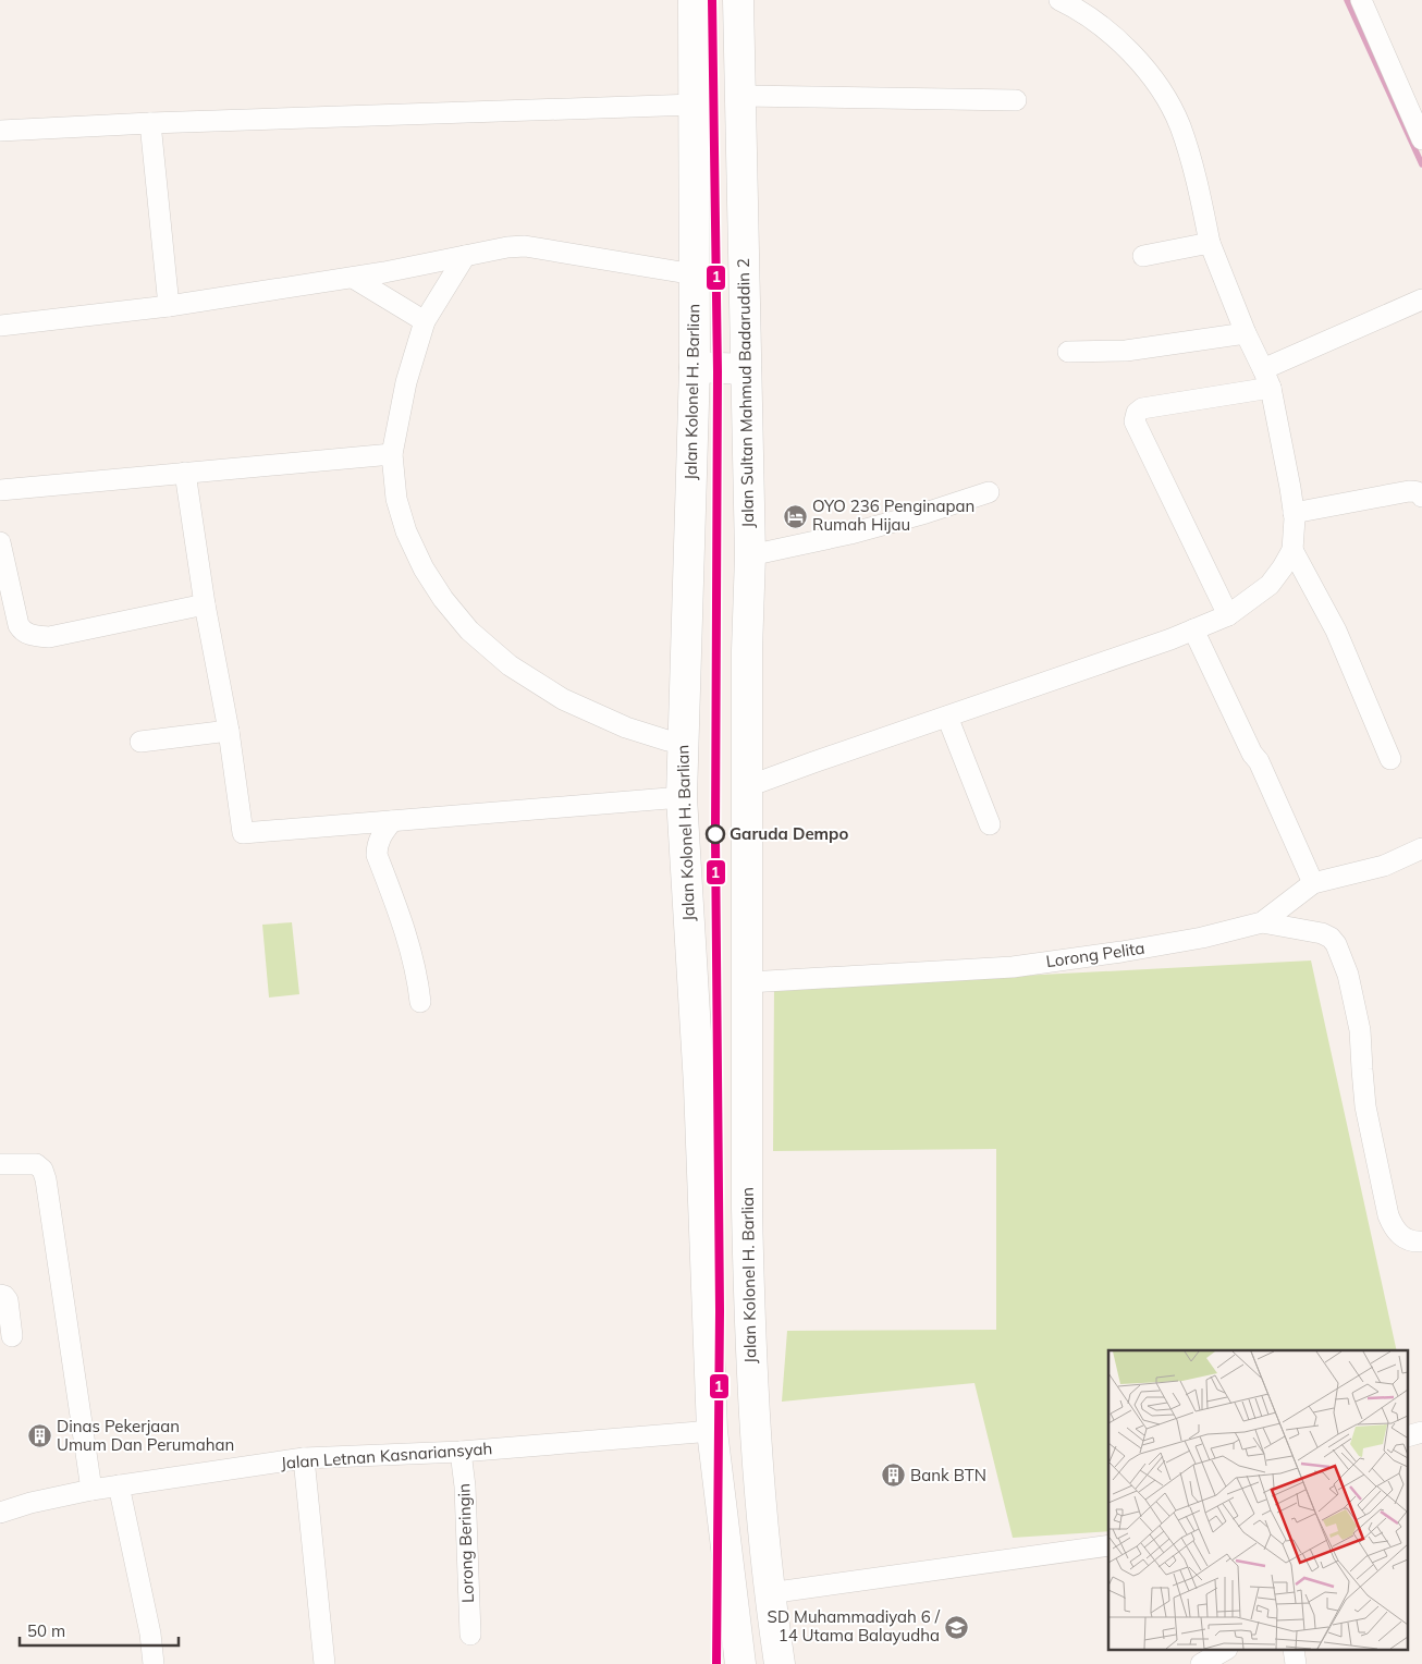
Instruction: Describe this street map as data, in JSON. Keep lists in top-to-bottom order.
{
  "streets": {
    "highway": ["Jalan Kolonel H. Barlian", "Jalan Sultan Mahmud Badaruddin 2"],
    "street": ["Lorong Pelita", "Jalan Letnan Kasnariansyah", "Lorong Beringin"]
  },
  "crossings": [
    ["Jalan Kolonel H. Barlian", "Jalan Sultan Mahmud Badaruddin 2"],
    ["Jalan Kolonel H. Barlian", "Lorong Pelita"],
    ["Jalan Kolonel H. Barlian", "Jalan Letnan Kasnariansyah"],
    ["Jalan Letnan Kasnariansyah", "Lorong Beringin"]
  ],
  "places": {
    "hotel": ["OYO 236 Penginapan Rumah Hijau"],
    "other": ["Garuda Dempo"],
    "building": ["Dinas Pekerjaan Umum Dan Perumahan", "Bank BTN"],
    "school or university": ["SD Muhammadiyah 6 / 14 Utama Balayudha"]
  },
  "lines": ["transit line 1"],
  "scale_bar": "50 m"
}
